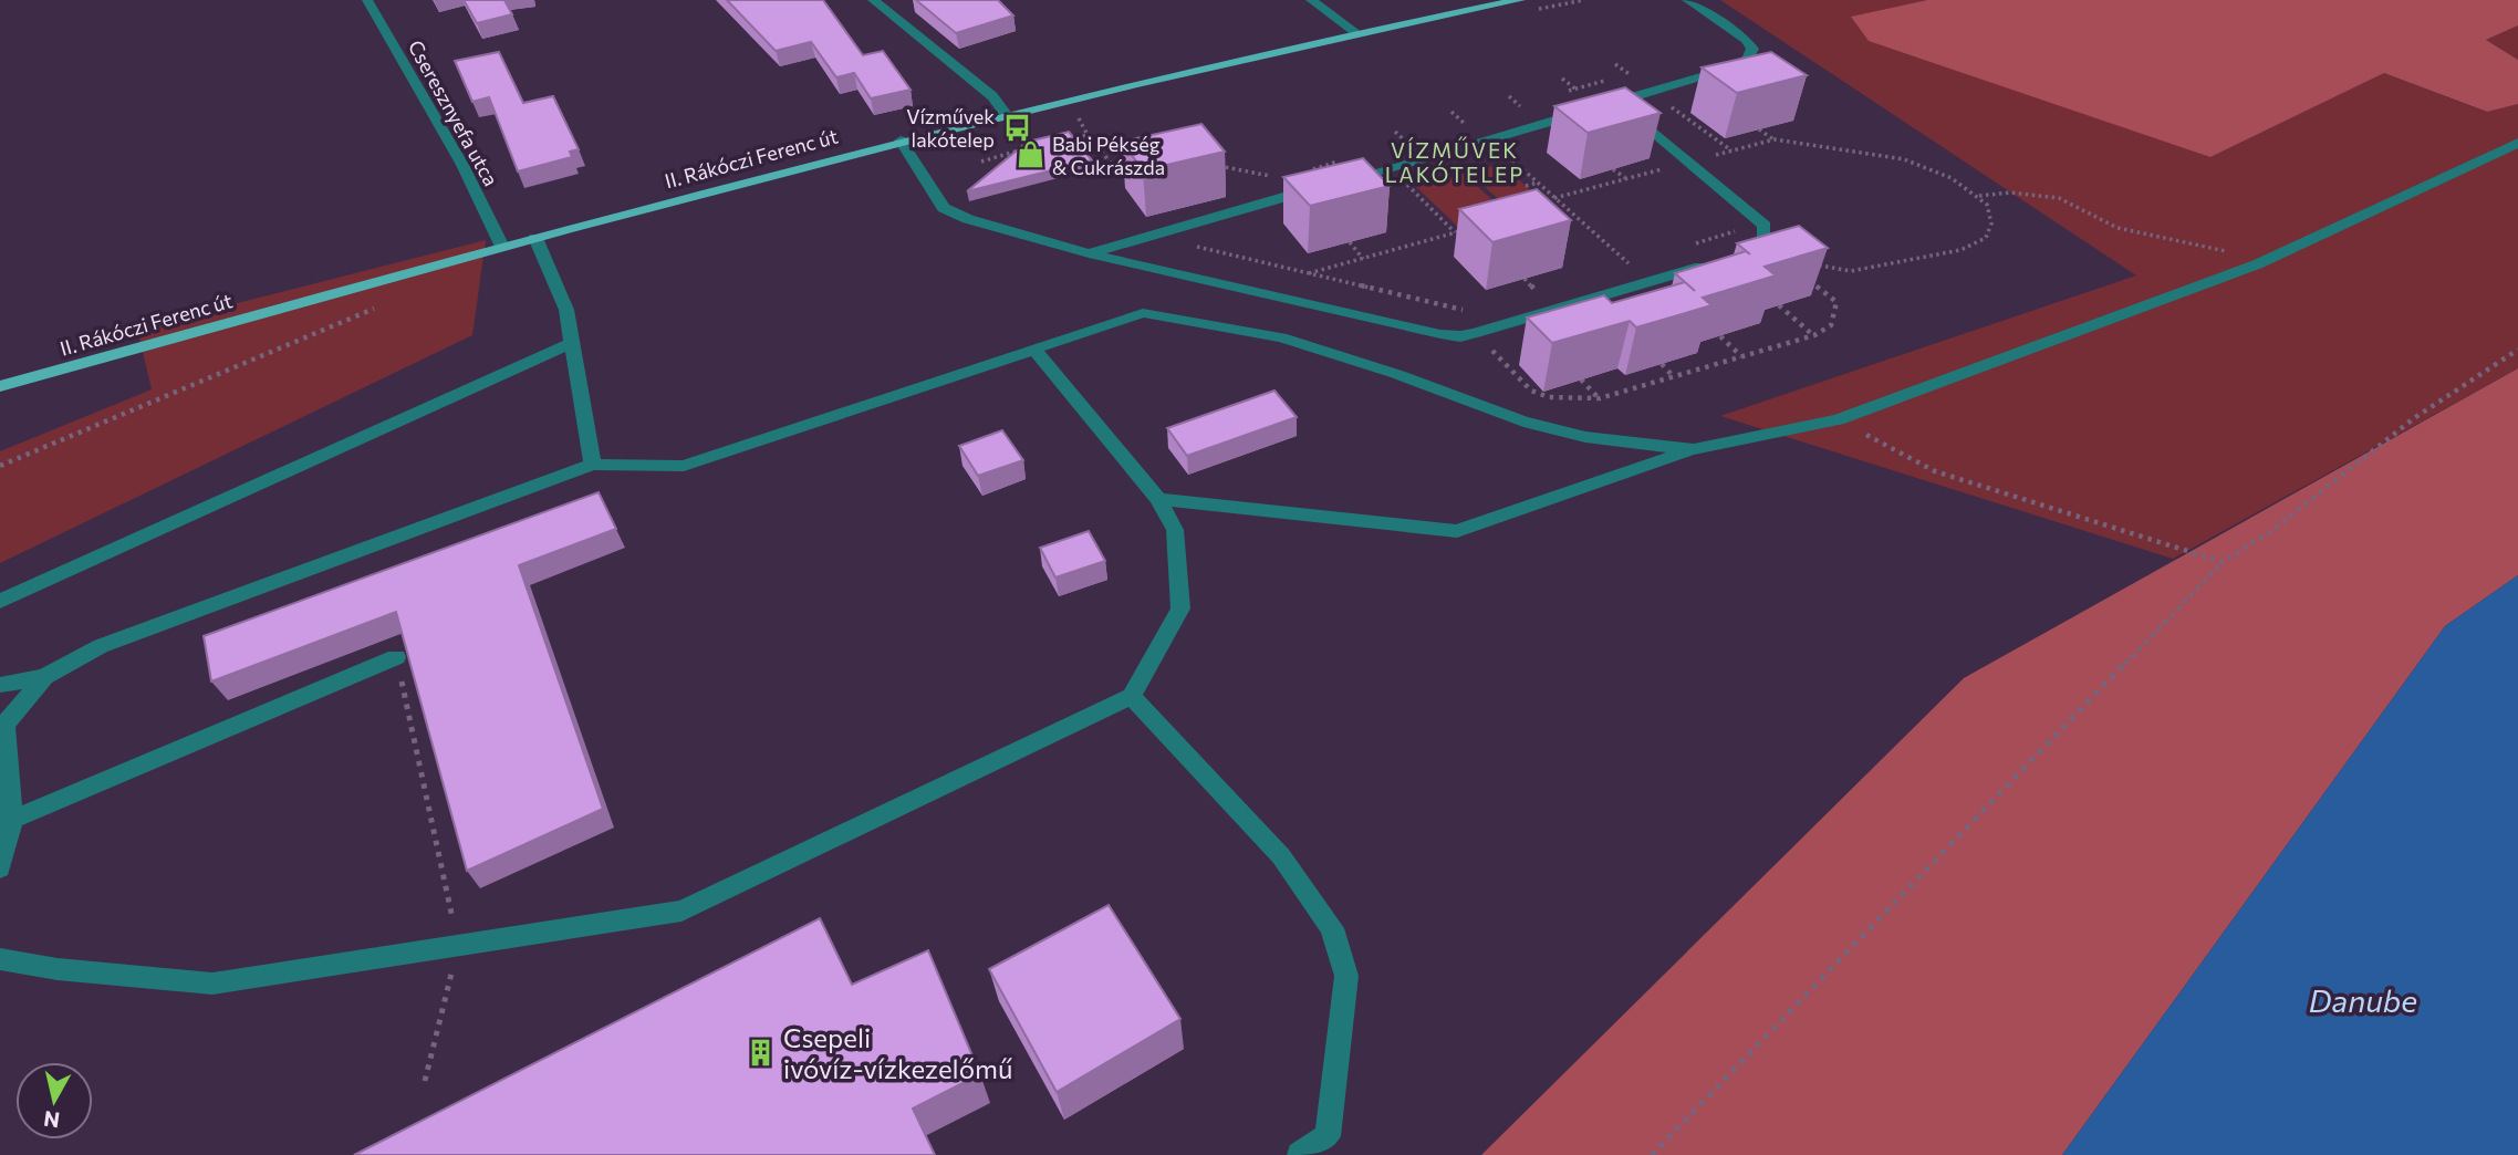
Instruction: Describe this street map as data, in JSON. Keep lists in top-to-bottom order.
{
  "streets": {
    "main road": ["II. Rákóczi Ferenc út"],
    "street": ["Cseresznyefa utca"]
  },
  "crossings": [
    ["Cseresznyefa utca", "II. Rákóczi Ferenc út"]
  ],
  "districts": ["VÍZMŰVEK LAKÓTELEP"],
  "water": ["Danube"],
  "places": {
    "bus stop": ["Vízművek lakótelep"],
    "shop": ["Babi Pékség & Cukrászda"],
    "building": ["Csepeli ivóvíz-vízkezelőmű"]
  },
  "north": "bottom"
}
